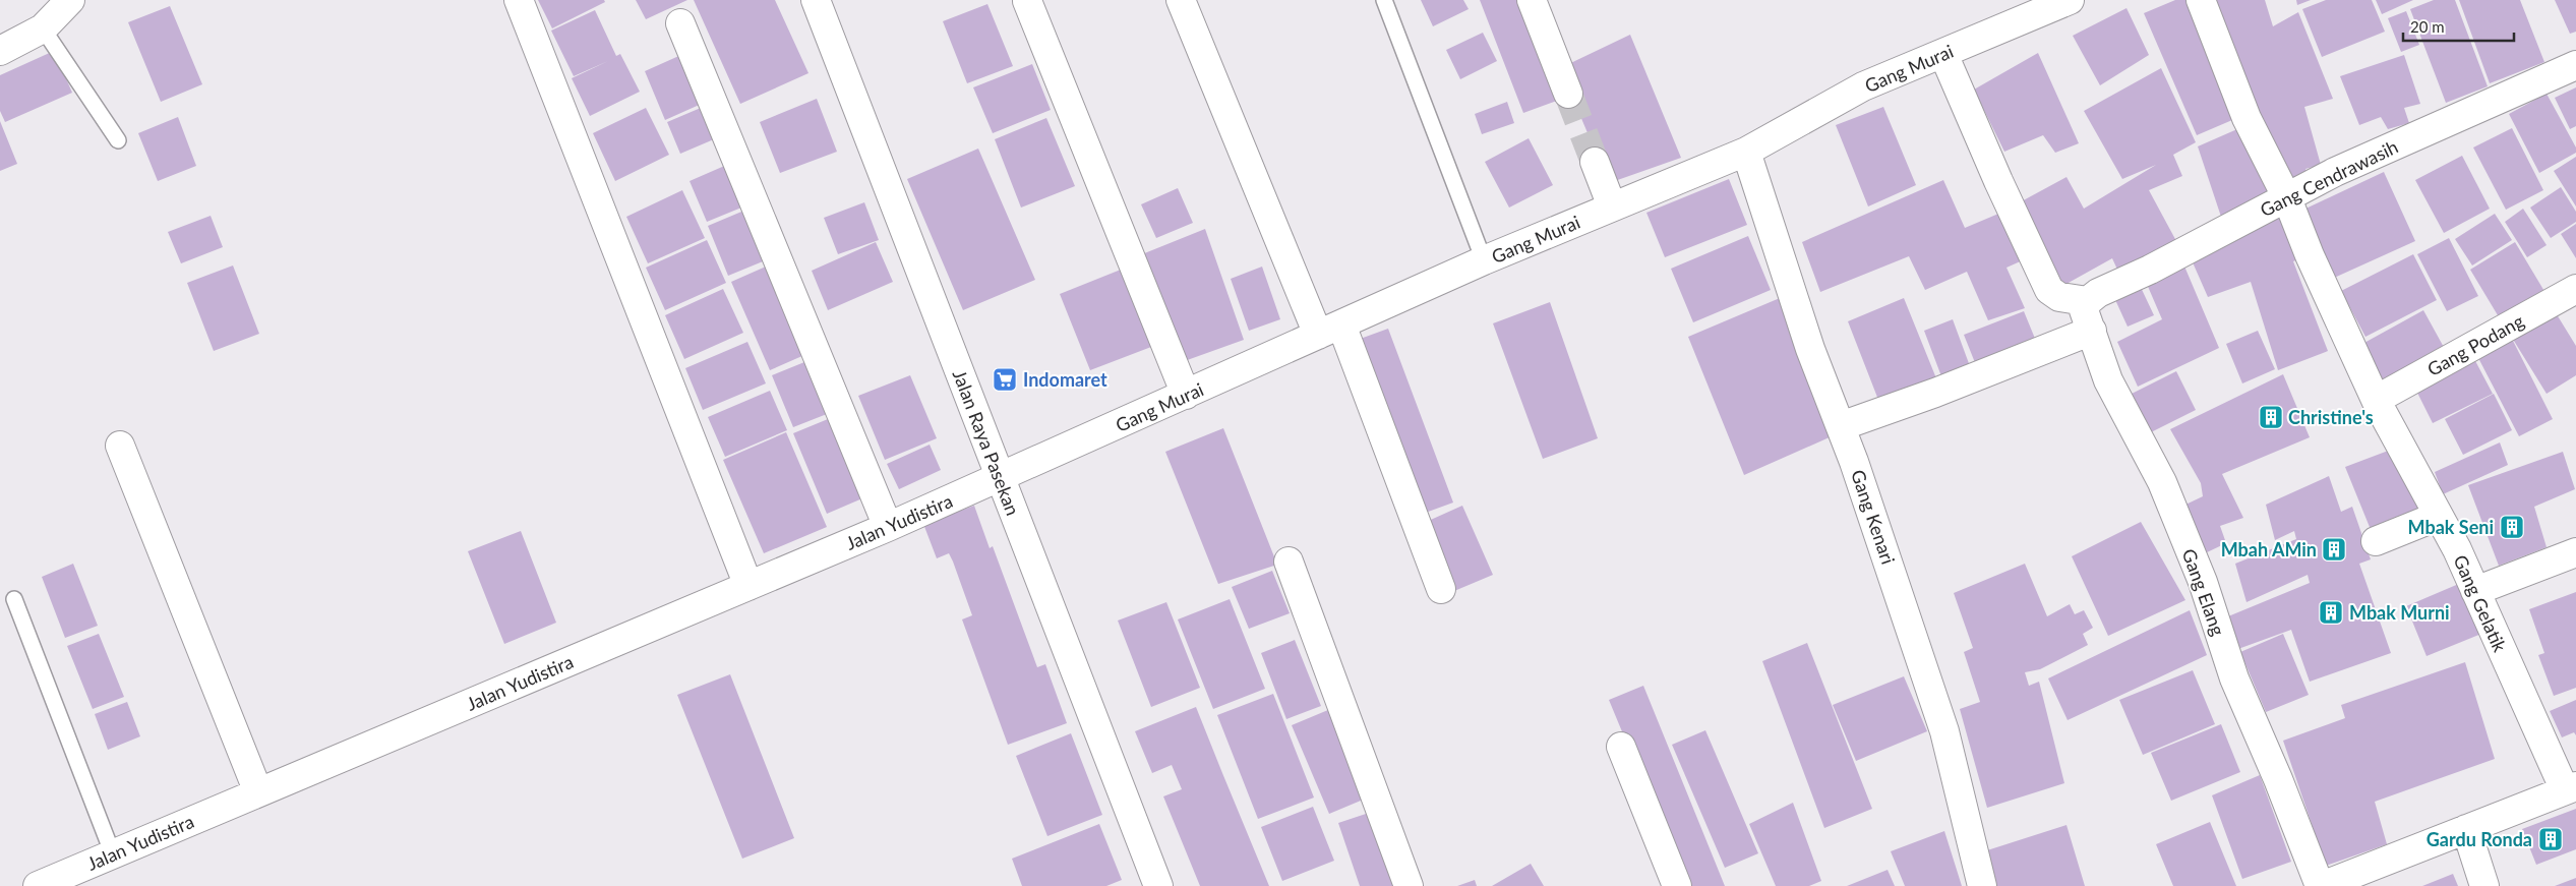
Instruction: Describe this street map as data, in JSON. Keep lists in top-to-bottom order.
{
  "streets": {
    "street": [
      "Gang Murai",
      "Gang Cendrawasih",
      "Gang Podang",
      "Jalan Raya Pasekan",
      "Gang Kenari",
      "Jalan Yudistira",
      "Gang Elang",
      "Gang Gelatik"
    ]
  },
  "crossings": [
    ["Gang Murai", "Jalan Raya Pasekan"],
    ["Gang Murai", "Gang Kenari"],
    ["Gang Murai", "Jalan Yudistira"],
    ["Gang Cendrawasih", "Gang Elang"],
    ["Gang Cendrawasih", "Gang Gelatik"],
    ["Gang Podang", "Gang Gelatik"],
    ["Jalan Raya Pasekan", "Jalan Yudistira"]
  ],
  "places": {
    "supermarket": ["Indomaret"],
    "building": [
      "Christine's",
      "Mbak Seni",
      "Mbah AMin",
      "Mbak Murni",
      "Gardu Ronda"
    ]
  },
  "scale_bar": "20 m"
}
